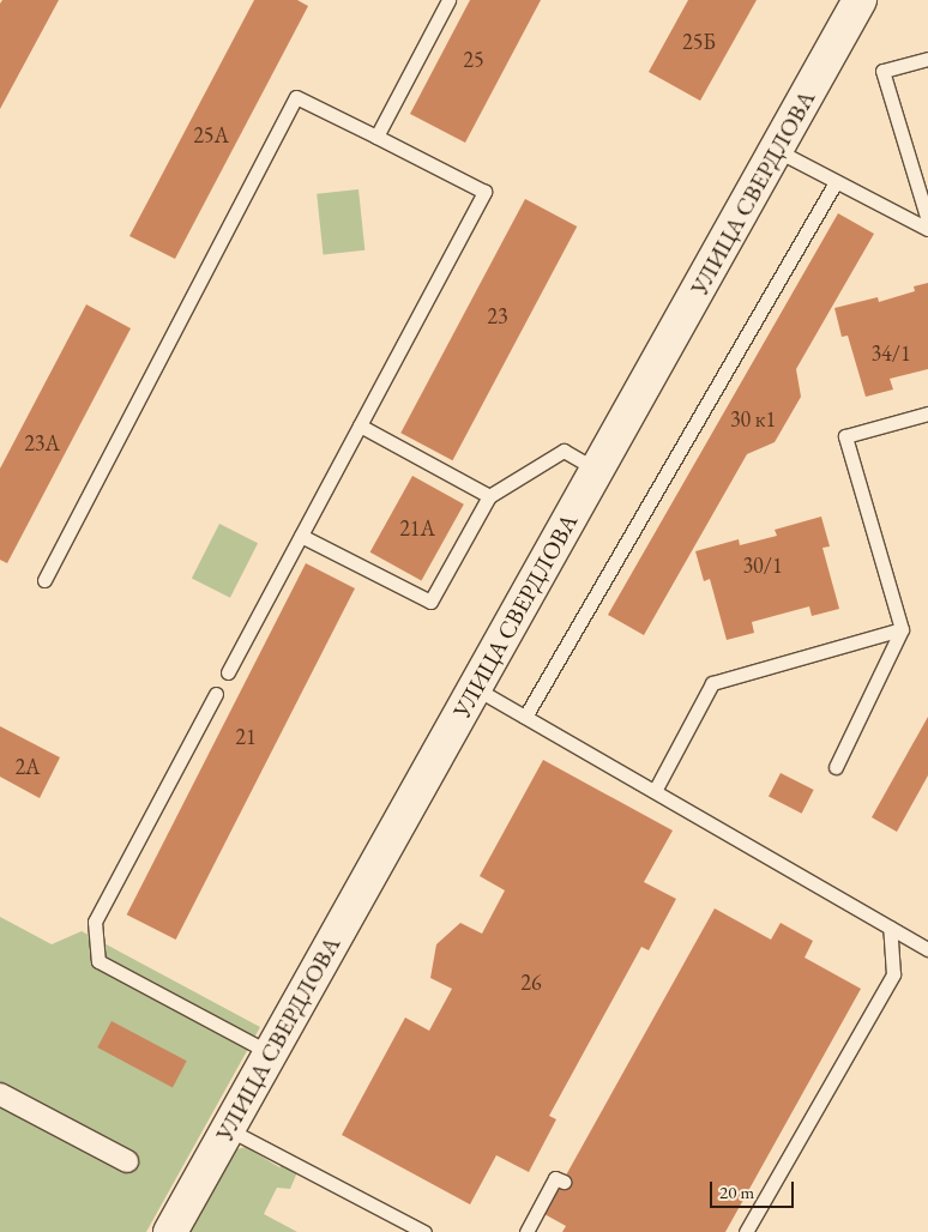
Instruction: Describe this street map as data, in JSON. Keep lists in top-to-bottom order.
{
  "streets": {
    "street": ["УЛИЦА СВЕРДЛОВА"]
  },
  "house_numbers": [
    "25Б",
    "25",
    "25А",
    "23",
    "34/1",
    "30 к1",
    "23А",
    "21А",
    "30/1",
    "21",
    "2А",
    "26"
  ],
  "scale_bar": "20 m"
}
